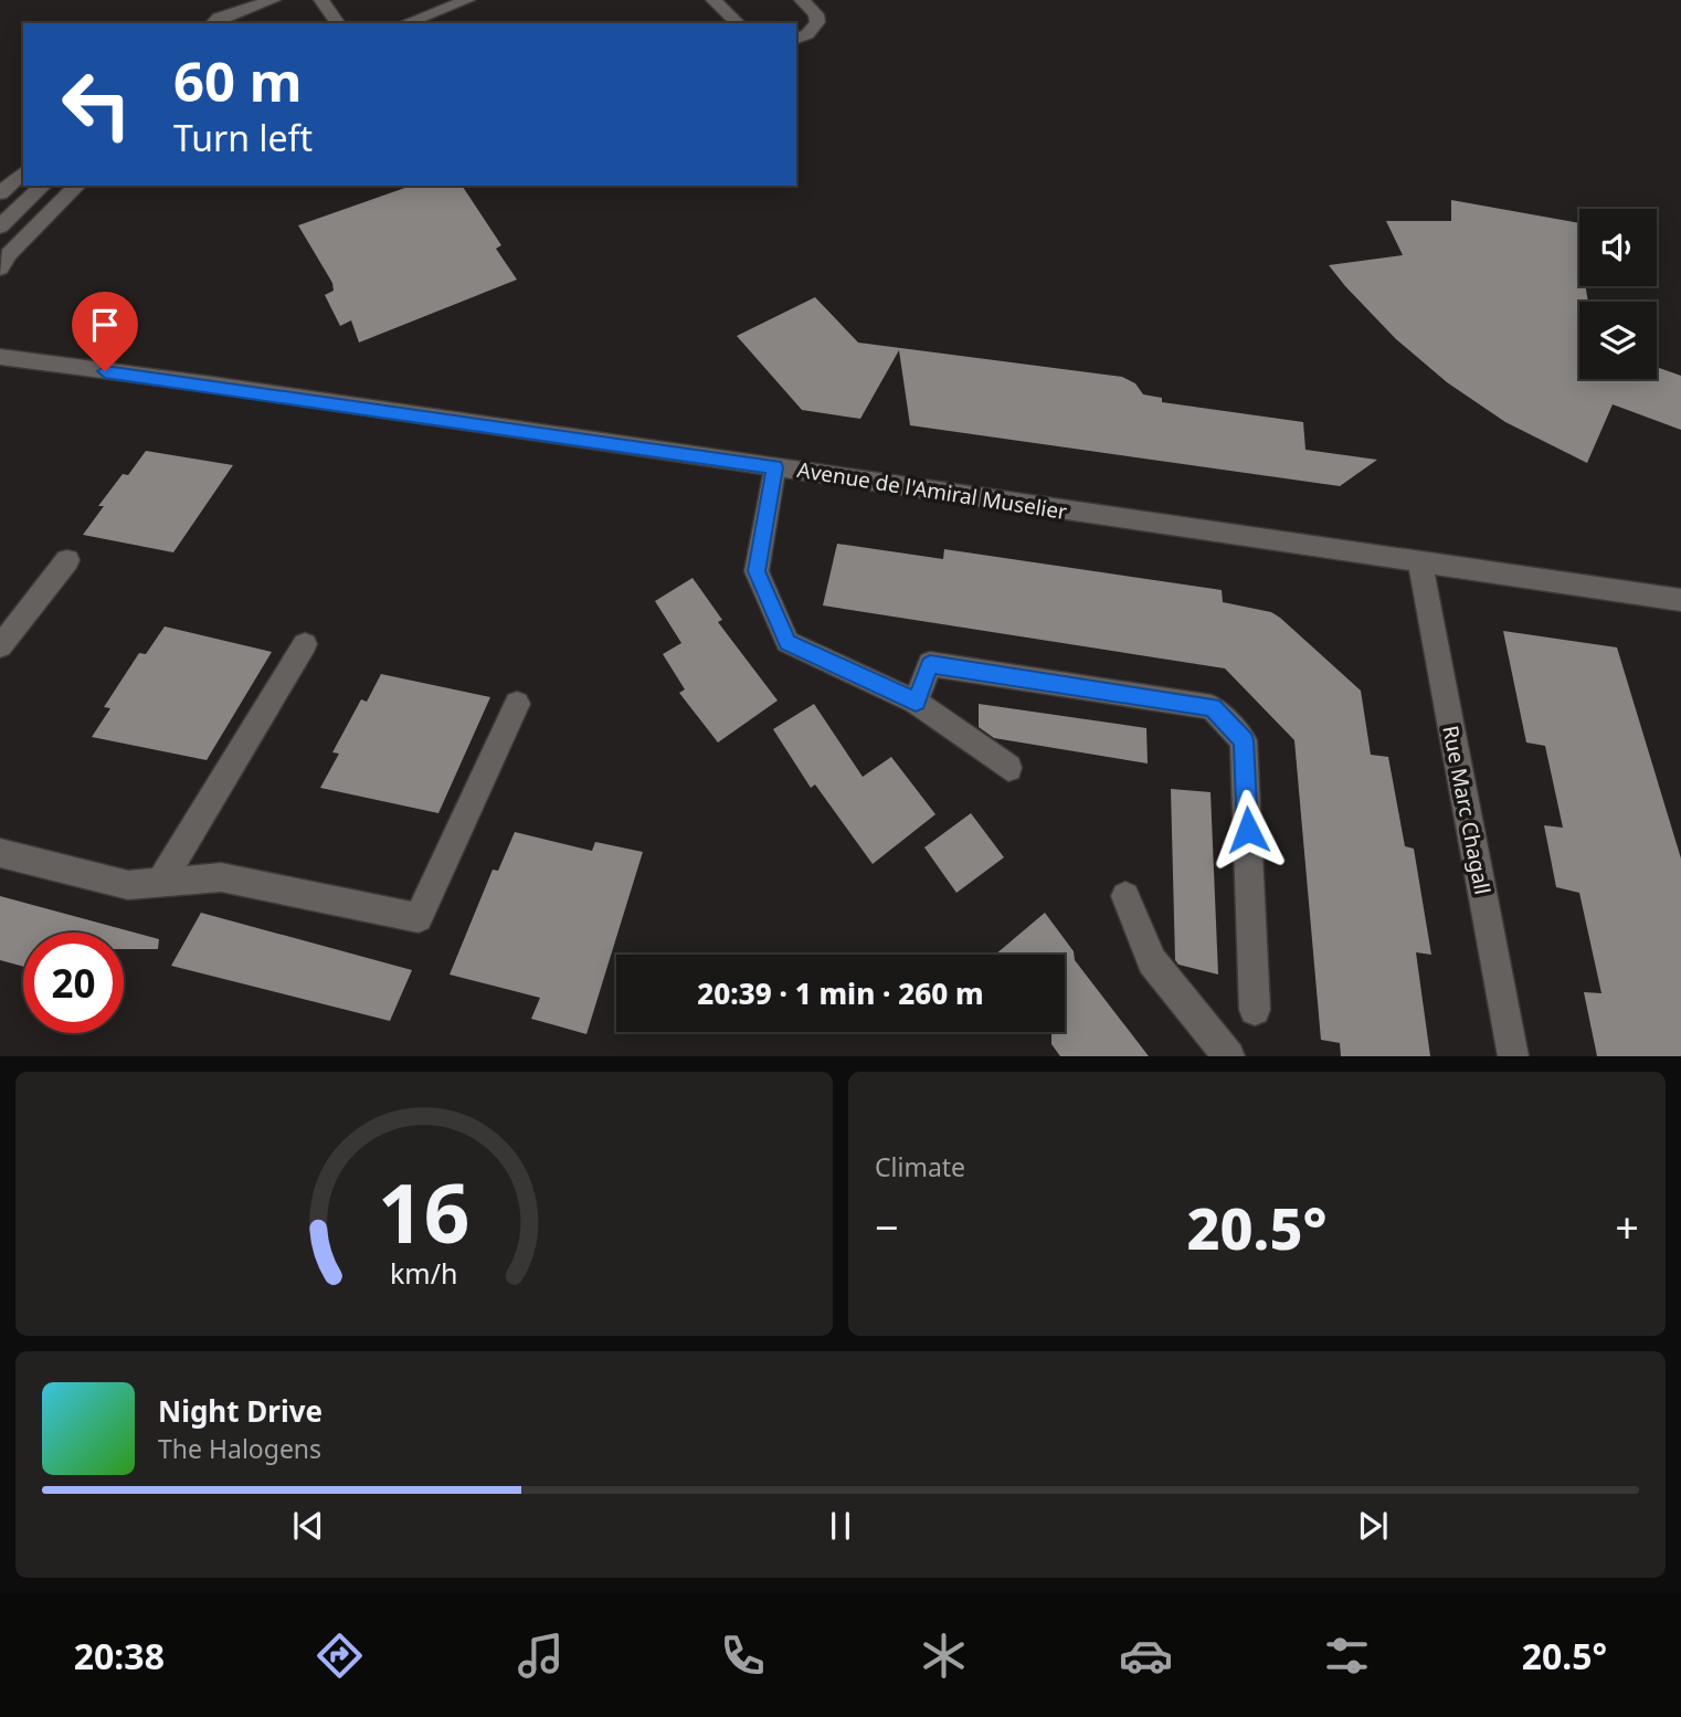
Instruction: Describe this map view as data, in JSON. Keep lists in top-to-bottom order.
{
  "streets": {
    "street": ["Avenue de l'Amiral Muselier", "Rue Marc Chagall"]
  },
  "crossings": [
    ["Avenue de l'Amiral Muselier", "Rue Marc Chagall"]
  ],
  "page": {
    "turn": ["60 m", "Turn left"],
    "limit": "20",
    "trip": "20:39 · 1 min · 260 m",
    "tile": "Climate",
    "heat": ["−", "20.5°", "+"],
    "song": ["Night Drive", "The Halogens"],
    "tabs": ["20:38", "20.5°"],
    "gauge": ["16", "km/h"]
  }
}
